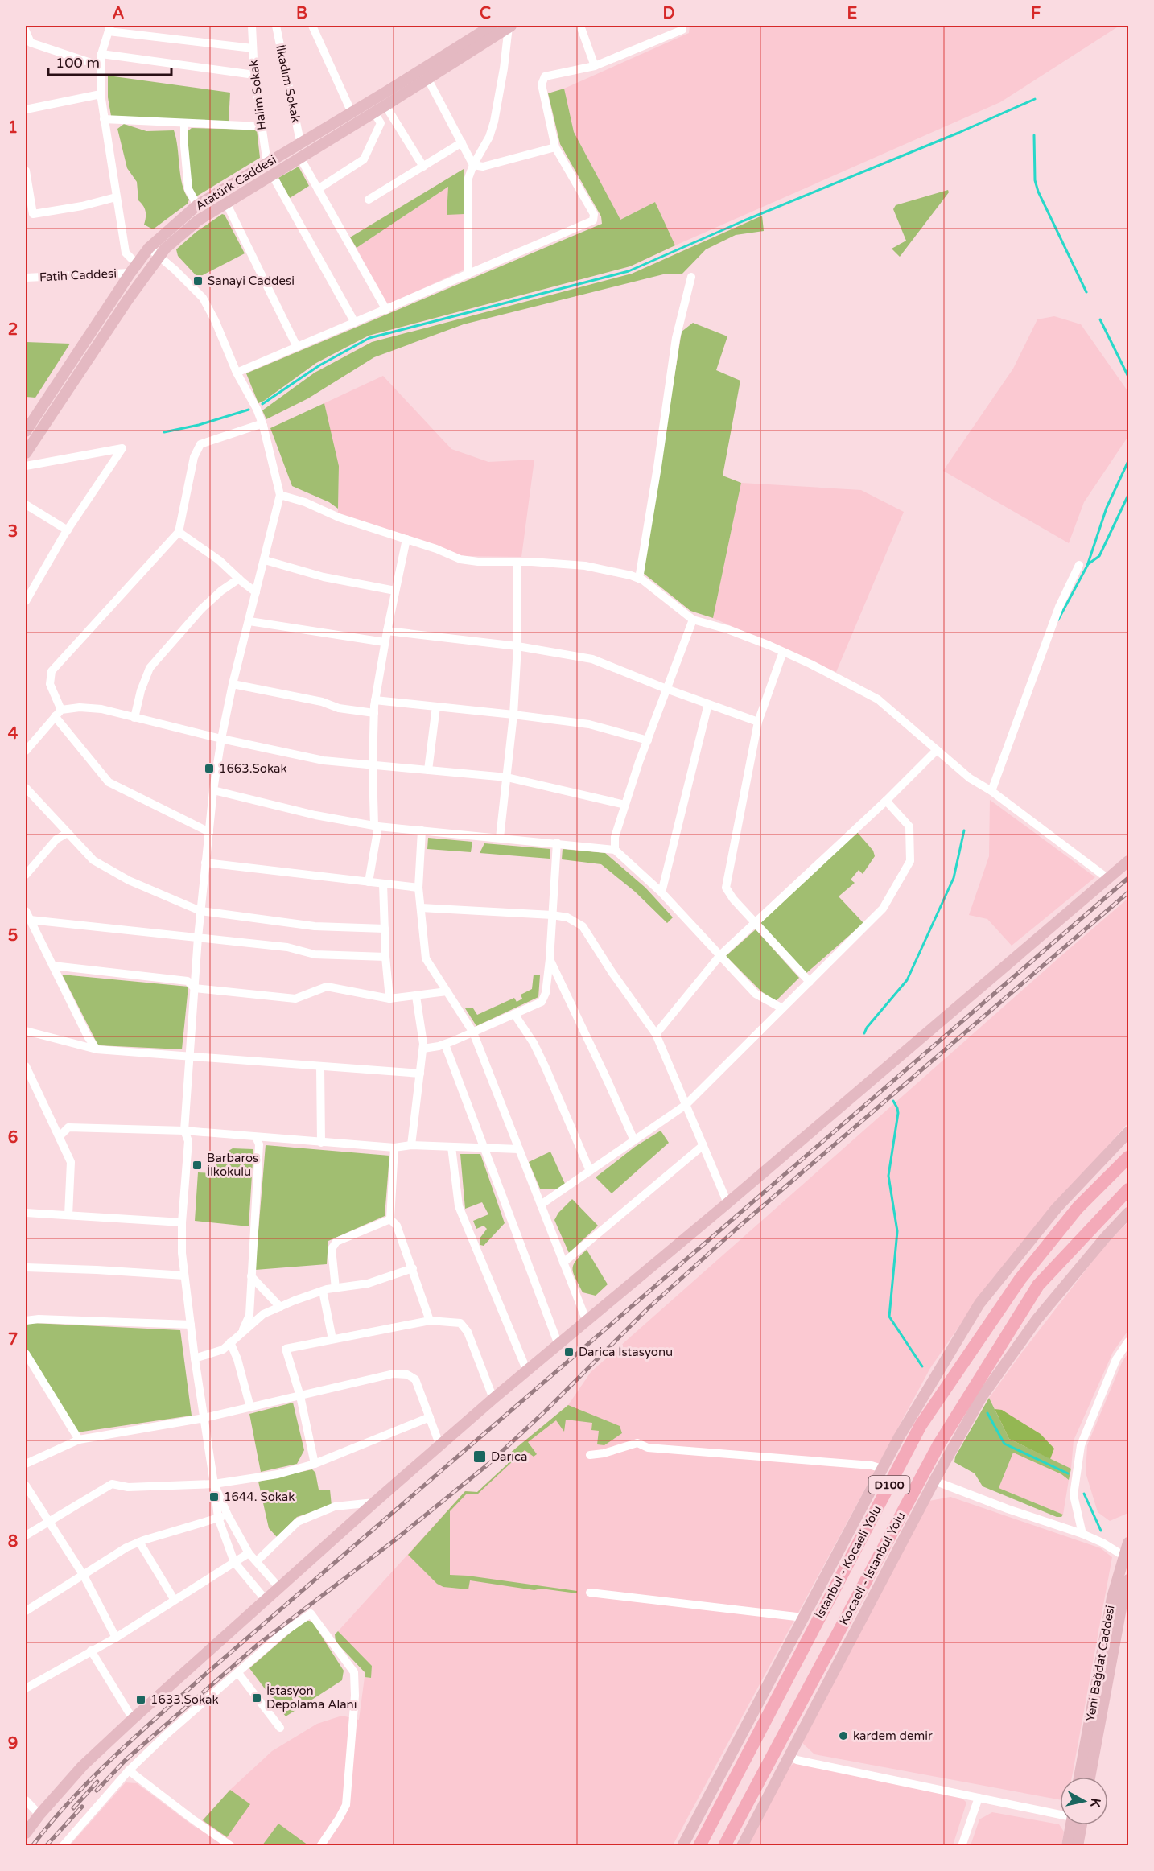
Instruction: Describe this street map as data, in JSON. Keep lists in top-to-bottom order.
{
  "streets": {
    "highway": ["D100", "İstanbul - Kocaeli Yolu", "Kocaeli - İstanbul Yolu"],
    "main road": ["Atatürk Caddesi", "Yeni Bağdat Caddesi"],
    "street": ["İlkadım Sokak", "Halim Sokak", "Fatih Caddesi"]
  },
  "crossings": [
    ["İlkadım Sokak", "Atatürk Caddesi"],
    ["Halim Sokak", "Atatürk Caddesi"],
    ["Atatürk Caddesi", "Fatih Caddesi"]
  ],
  "places": {
    "transit": [
      "Sanayi Caddesi",
      "1663.Sokak",
      "Barbaros İlkokulu",
      "Darica İstasyonu",
      "Darıca",
      "1644. Sokak",
      "İstasyon Depolama Alanı",
      "1633.Sokak"
    ],
    "other": ["kardem demir"]
  },
  "scale_bar": "100 m",
  "north": "right",
  "grid": {
    "columns": [
      "A",
      "B",
      "C",
      "D",
      "E",
      "F"
    ],
    "rows": [
      "1",
      "2",
      "3",
      "4",
      "5",
      "6",
      "7",
      "8",
      "9"
    ]
  }
}
